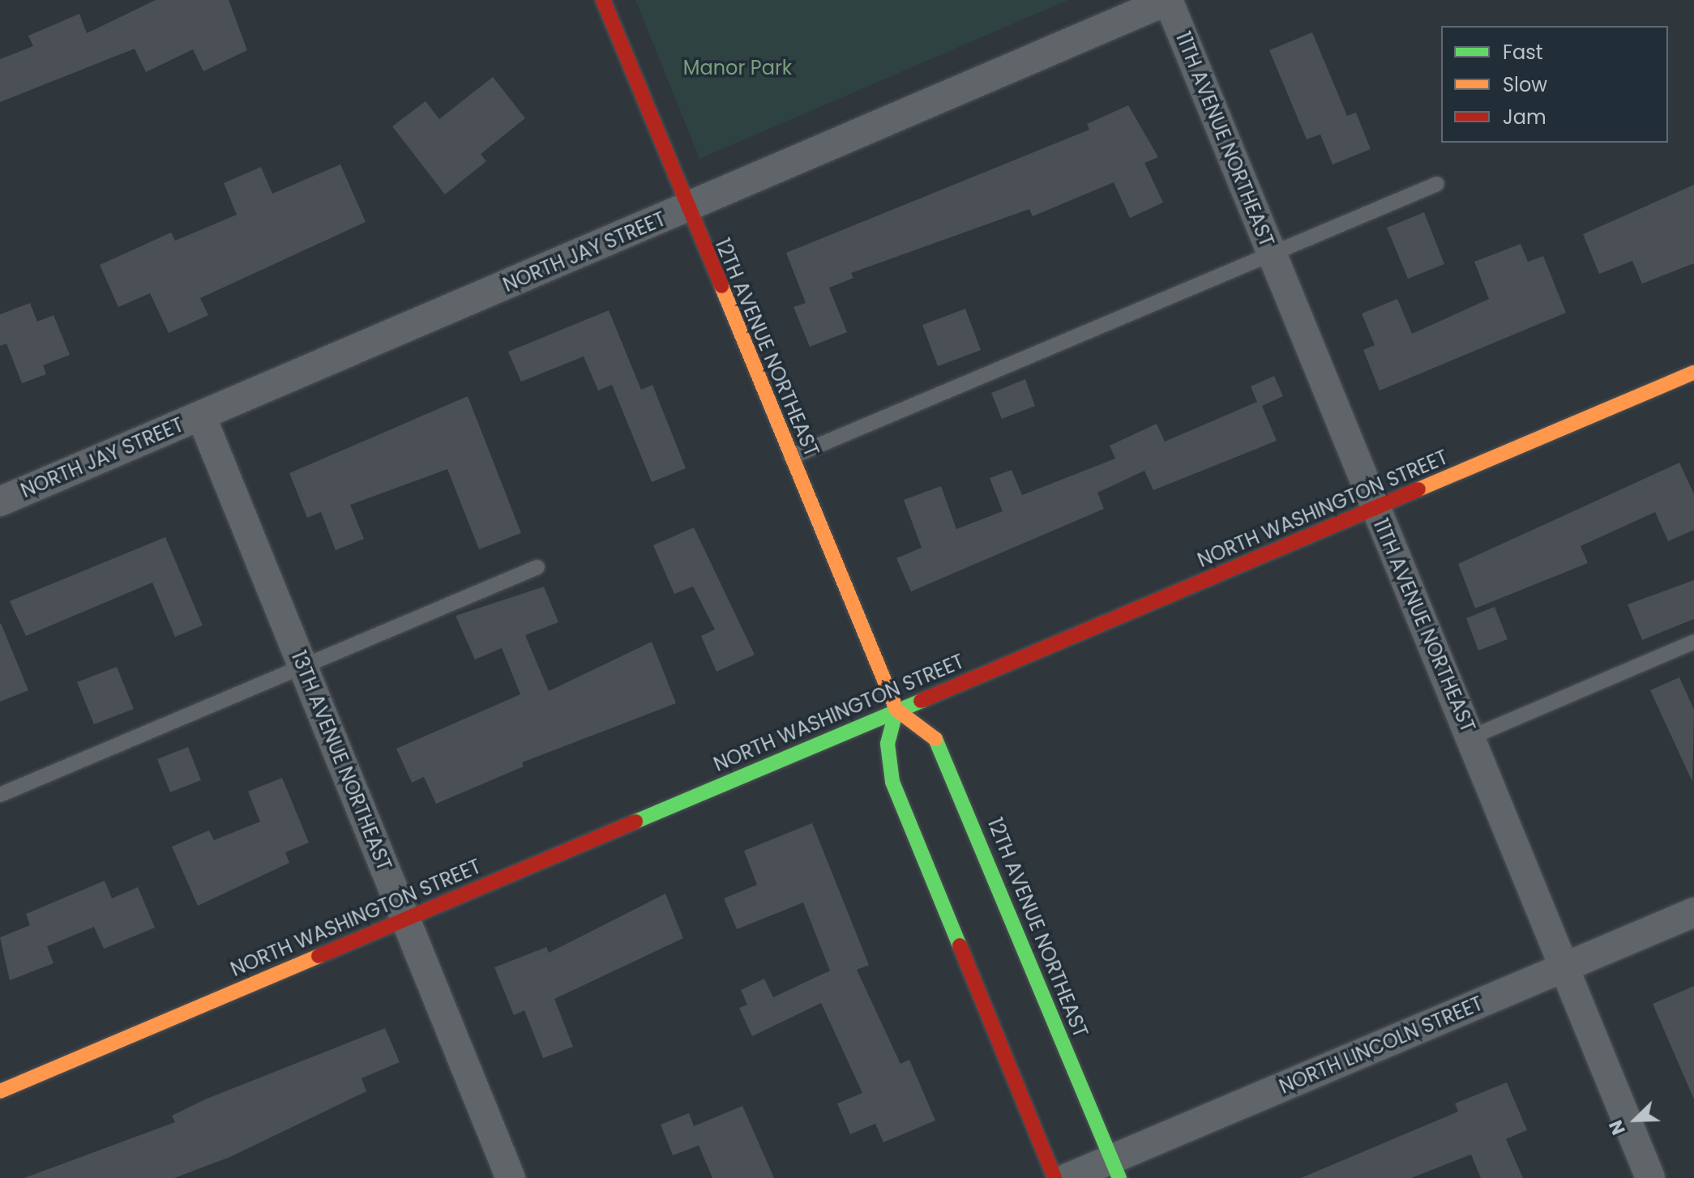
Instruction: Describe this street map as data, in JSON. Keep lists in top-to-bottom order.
{
  "streets": {
    "street": [
      "11TH AVENUE NORTHEAST",
      "NORTH JAY STREET",
      "12TH AVENUE NORTHEAST",
      "NORTH WASHINGTON STREET",
      "13TH AVENUE NORTHEAST",
      "NORTH LINCOLN STREET"
    ]
  },
  "crossings": [
    ["11TH AVENUE NORTHEAST", "NORTH JAY STREET"],
    ["11TH AVENUE NORTHEAST", "NORTH WASHINGTON STREET"],
    ["11TH AVENUE NORTHEAST", "NORTH LINCOLN STREET"],
    ["NORTH JAY STREET", "12TH AVENUE NORTHEAST"],
    ["NORTH JAY STREET", "13TH AVENUE NORTHEAST"],
    ["12TH AVENUE NORTHEAST", "NORTH WASHINGTON STREET"],
    ["12TH AVENUE NORTHEAST", "NORTH LINCOLN STREET"],
    ["NORTH WASHINGTON STREET", "13TH AVENUE NORTHEAST"]
  ],
  "parks": ["Manor Park"],
  "legend": ["Fast", "Slow", "Jam"],
  "north": "bottom left"
}
